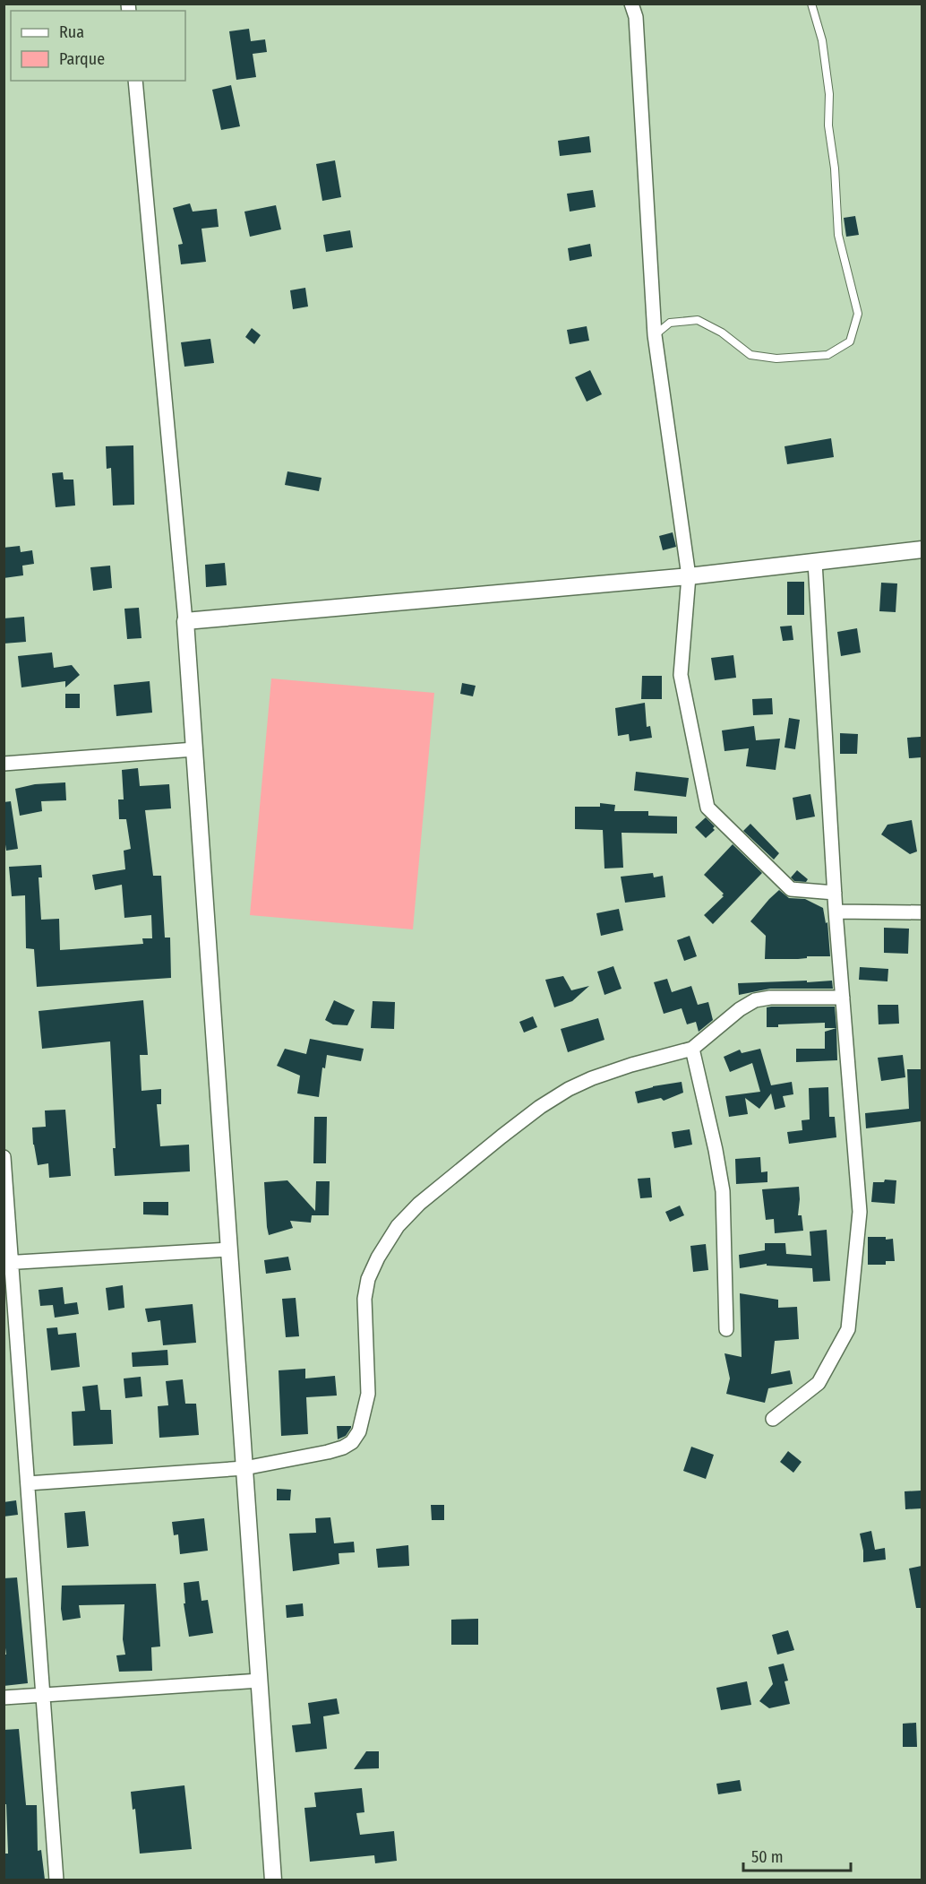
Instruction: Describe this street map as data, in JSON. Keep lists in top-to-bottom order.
{
  "legend": ["Rua", "Parque"],
  "scale_bar": "50 m"
}
